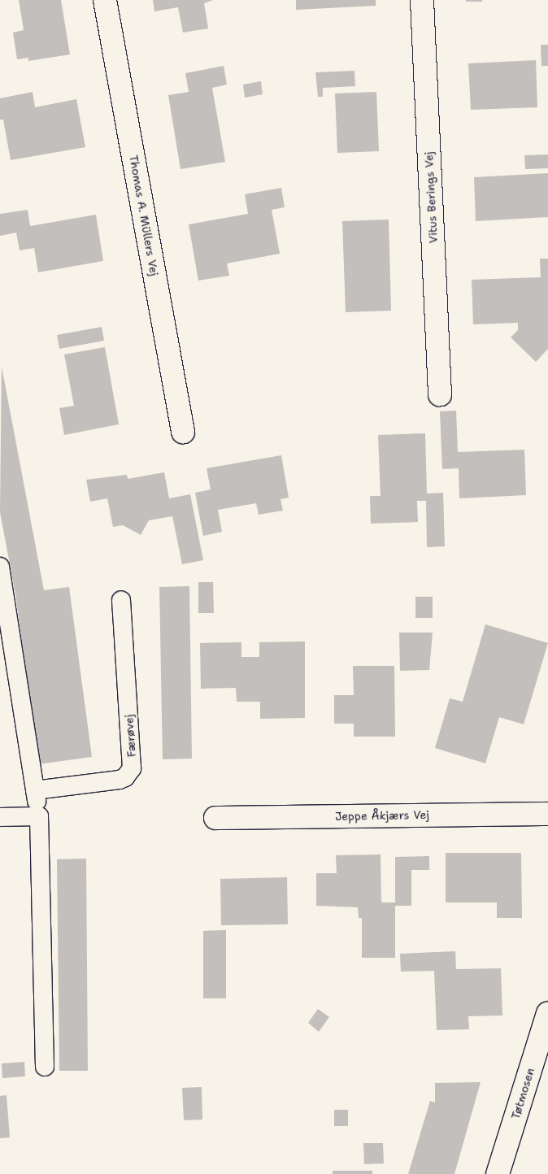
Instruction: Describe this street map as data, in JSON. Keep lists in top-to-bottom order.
{
  "streets": {
    "street": [
      "Vitus Berings Vej",
      "Thomas A. Müllers Vej",
      "Jeppe Åkjærs Vej",
      "Tøtmosen"
    ],
    "lane": ["Færøvej"]
  }
}
